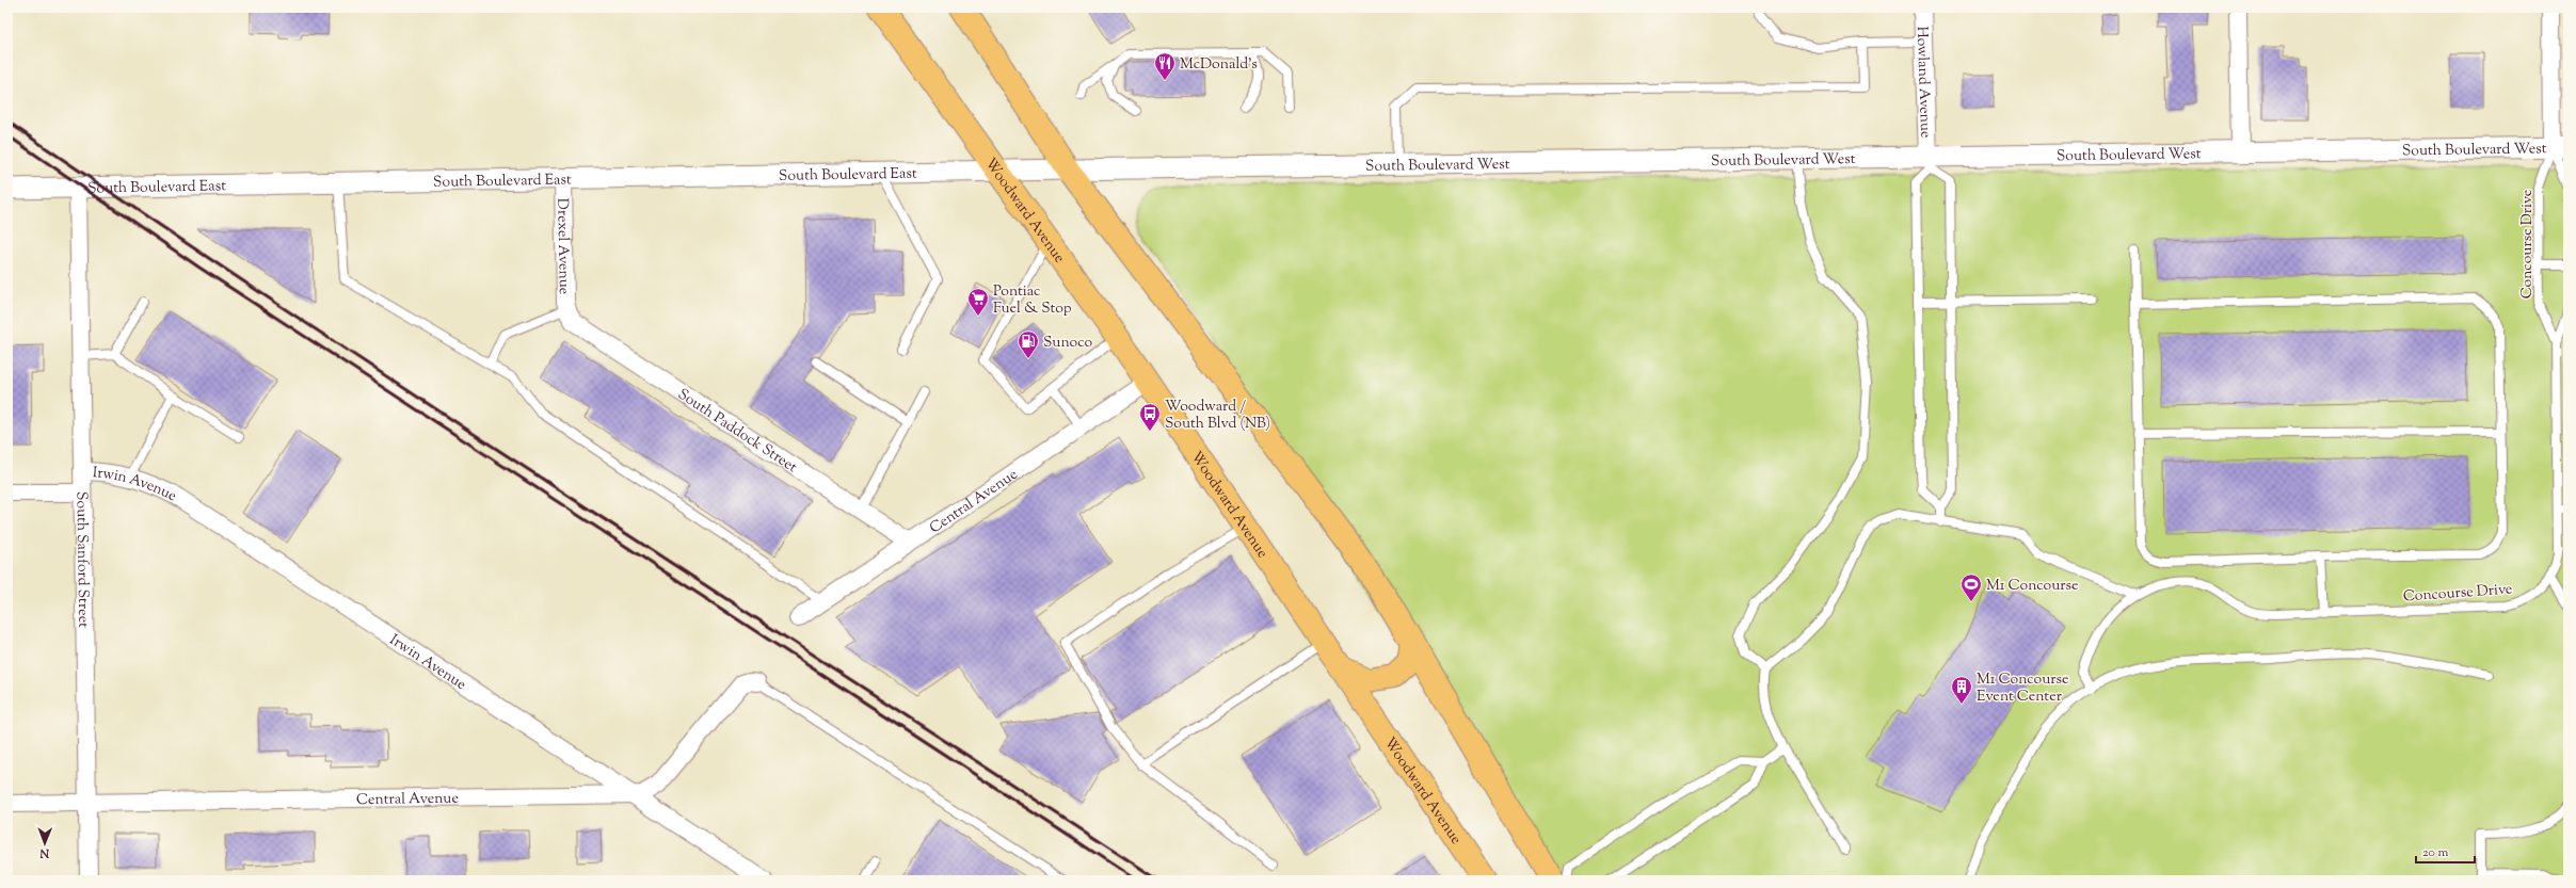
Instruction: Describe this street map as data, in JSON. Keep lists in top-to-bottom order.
{
  "streets": {
    "main road": ["Woodward Avenue"],
    "street": [
      "Howland Avenue",
      "South Boulevard West",
      "South Boulevard East",
      "Drexel Avenue",
      "South Paddock Street",
      "Irwin Avenue",
      "Central Avenue",
      "South Sanford Street"
    ],
    "lane": ["Concourse Drive"]
  },
  "crossings": [
    ["Howland Avenue", "South Boulevard West"],
    ["South Boulevard West", "South Boulevard East"],
    ["South Boulevard West", "Woodward Avenue"],
    ["South Boulevard West", "Concourse Drive"],
    ["South Boulevard East", "Woodward Avenue"],
    ["South Boulevard East", "Drexel Avenue"],
    ["South Boulevard East", "South Sanford Street"],
    ["Woodward Avenue", "Central Avenue"],
    ["Drexel Avenue", "South Paddock Street"],
    ["South Paddock Street", "Central Avenue"],
    ["Irwin Avenue", "Central Avenue"],
    ["Irwin Avenue", "South Sanford Street"],
    ["Central Avenue", "South Sanford Street"]
  ],
  "places": {
    "restaurant": ["McDonald's"],
    "supermarket": ["Pontiac Fuel & Stop"],
    "fuel station": ["Sunoco"],
    "bus stop": ["Woodward / South Blvd (NB)"],
    "sports": ["M1 Concourse"],
    "building": ["M1 Concourse Event Center"]
  },
  "scale_bar": "20 m",
  "north": "bottom"
}
